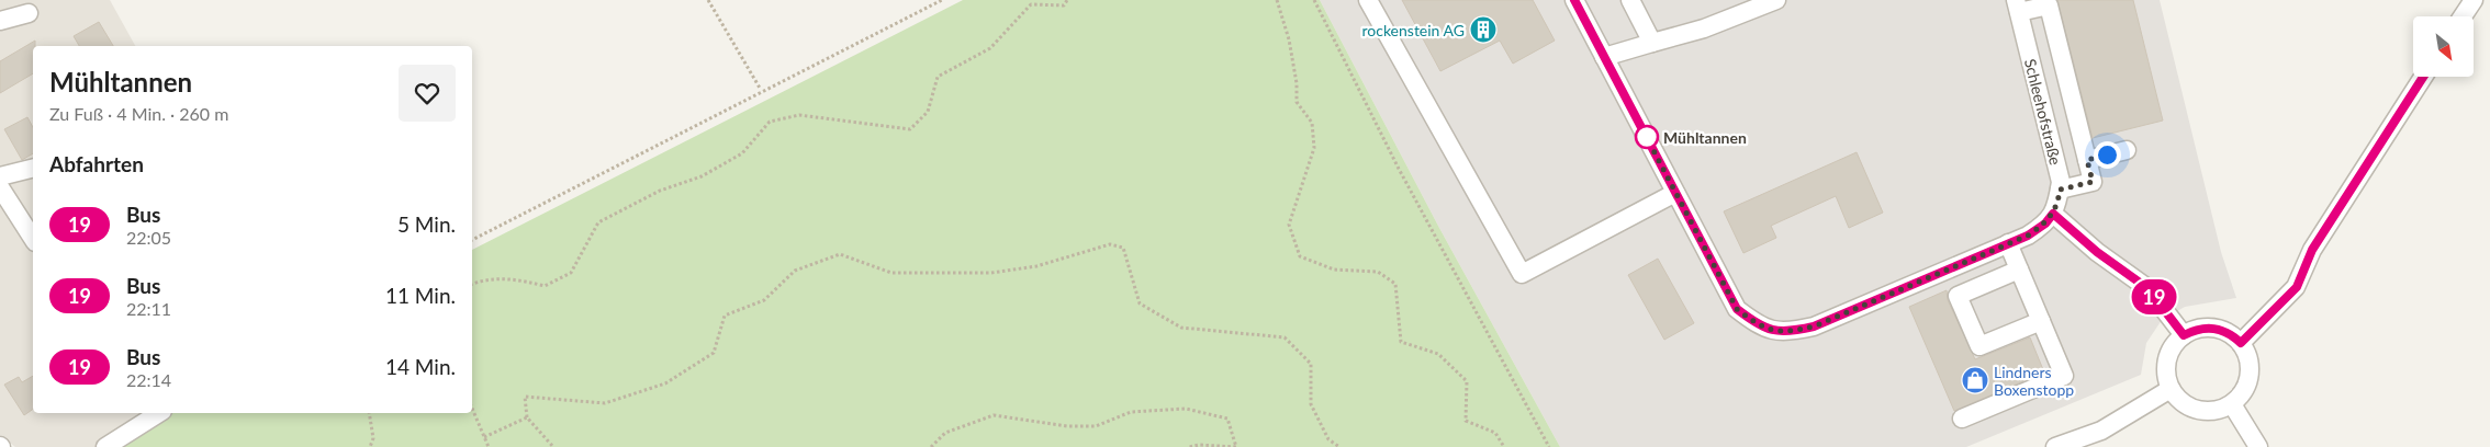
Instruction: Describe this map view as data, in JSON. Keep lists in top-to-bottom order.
{
  "streets": {
    "street": ["Schleehofstraße"]
  },
  "places": {
    "building": ["rockenstein AG"],
    "other": ["Mühltannen"],
    "shop": ["Lindners Boxenstopp"]
  },
  "lines": ["bus line 19"],
  "north": "bottom right",
  "page": {
    "on_map": "19",
    "heading": [
      ["Mühltannen", "Zu Fuß · 4 Min. · 260 m"],
      "Abfahrten"
    ],
    "list": [
      {
        "mark": "19",
        "name": "Bus",
        "note": "22:05",
        "value": "5 Min."
      },
      {
        "mark": "19",
        "name": "Bus",
        "note": "22:11",
        "value": "11 Min."
      },
      {
        "mark": "19",
        "name": "Bus",
        "note": "22:14",
        "value": "14 Min."
      }
    ]
  }
}
